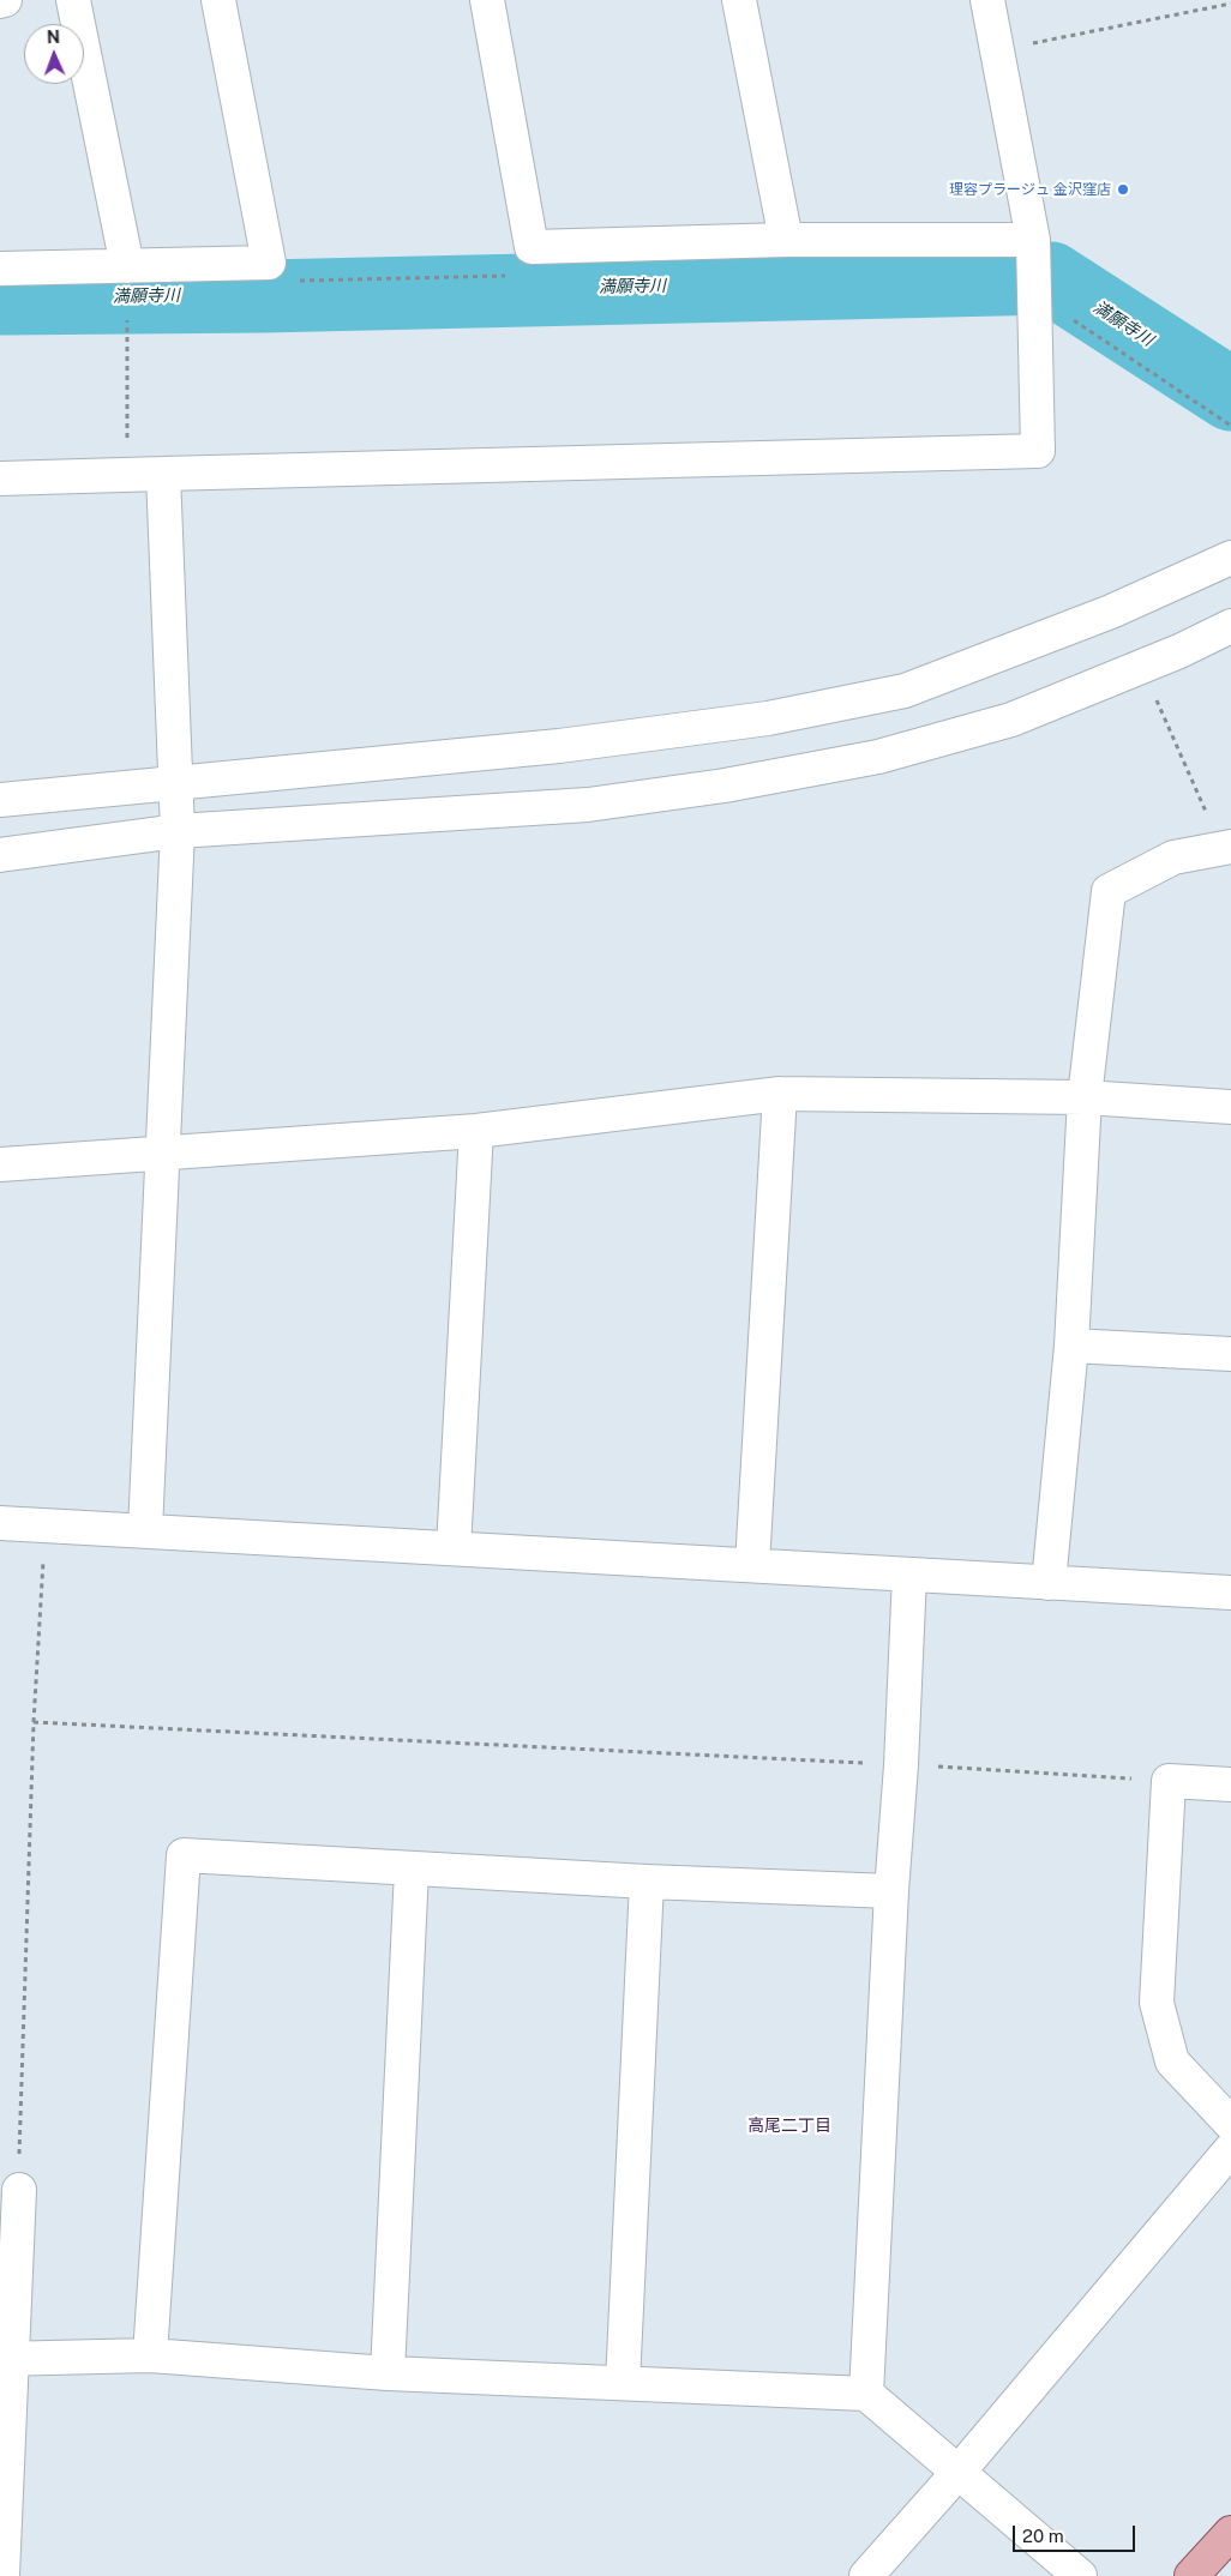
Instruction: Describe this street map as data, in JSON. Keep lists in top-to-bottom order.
{
  "districts": ["高尾二丁目"],
  "water": ["満願寺川"],
  "places": ["理容プラージュ 金沢窪店"],
  "scale_bar": "20 m",
  "north": "top"
}
